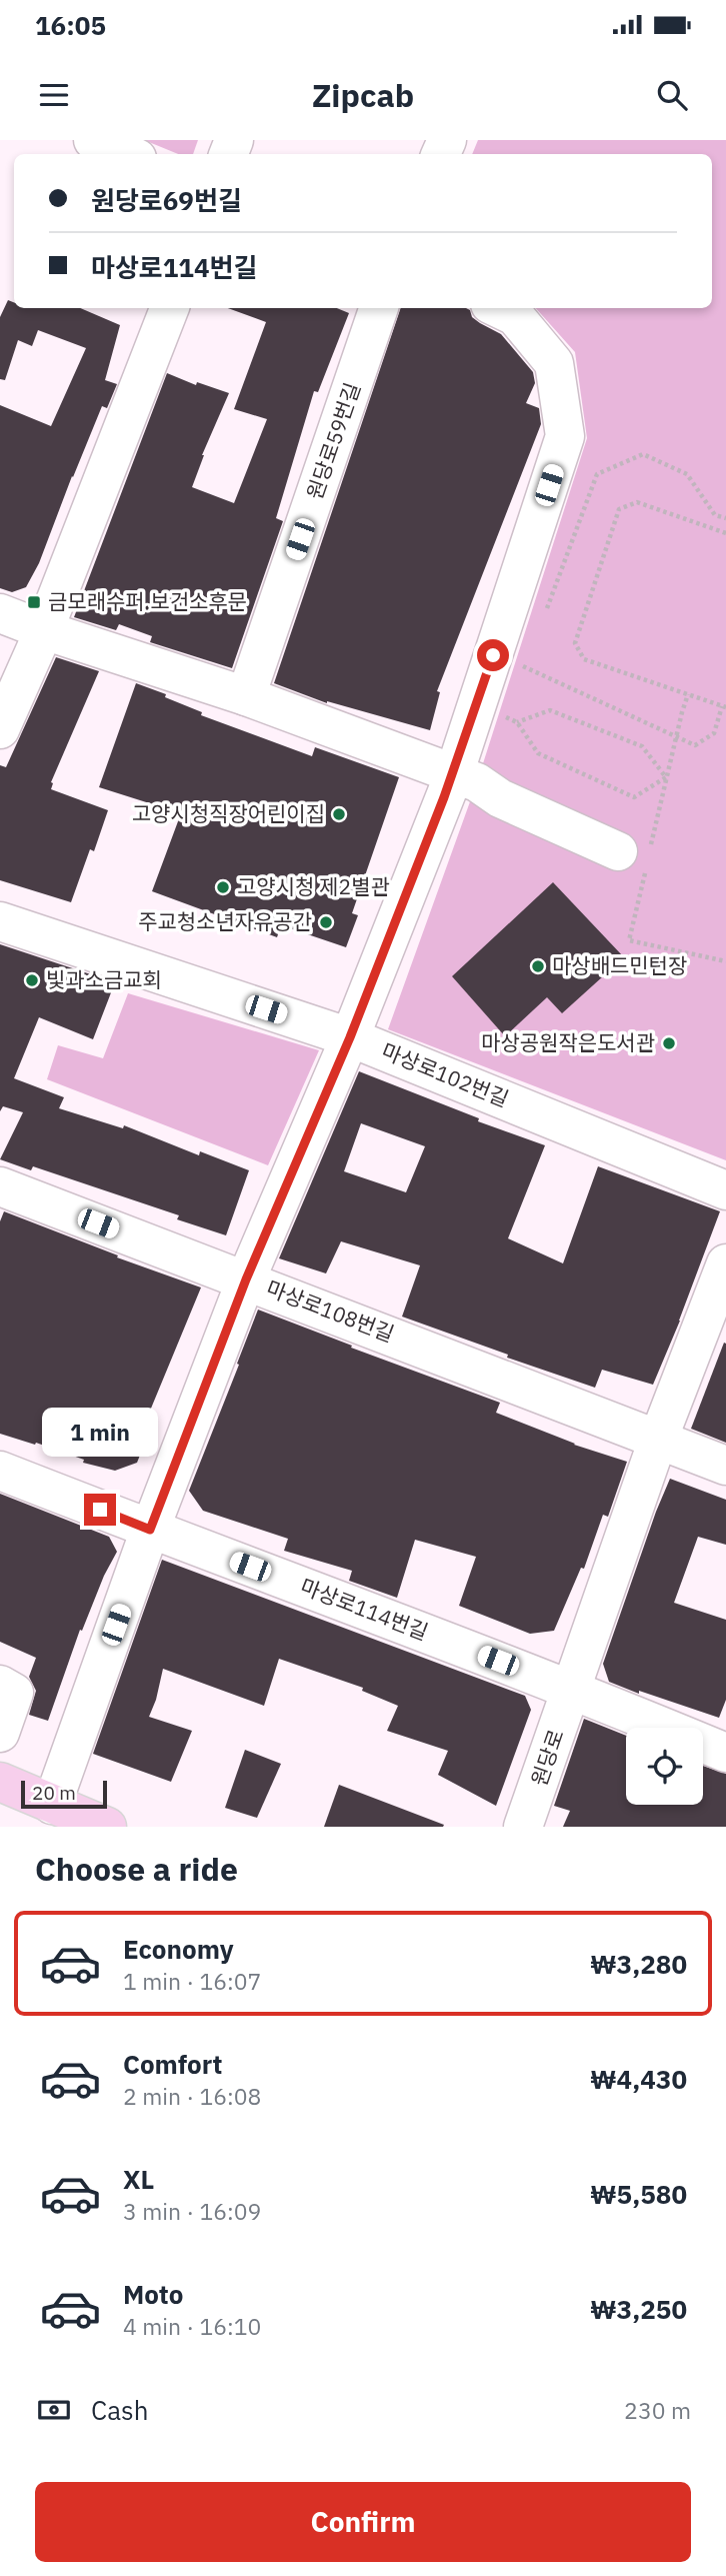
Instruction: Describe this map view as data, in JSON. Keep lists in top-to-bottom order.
{
  "streets": {
    "street": [
      "원당로59번길",
      "마상로102번길",
      "마상로108번길",
      "마상로114번길",
      "원당로"
    ]
  },
  "crossings": [
    ["마상로114번길", "원당로"]
  ],
  "places": {
    "transit": ["금모래수퍼.보건소후문"],
    "other": [
      "고양시청직장어린이집",
      "고양시청 제2별관",
      "주교청소년자유공간",
      "마상배드민턴장",
      "빛과소금교회",
      "마상공원작은도서관"
    ]
  },
  "scale_bar": "20 m",
  "page": {
    "status": "16:05",
    "header": "Zipcab",
    "banner": ["원당로69번길", "마상로114번길"],
    "bubble": "1 min",
    "scale": "20 m",
    "heading": "Choose a ride",
    "list": [
      {
        "name": "Economy",
        "note": "1 min · 16:07",
        "value": "₩3,280"
      },
      {
        "name": "Comfort",
        "note": "2 min · 16:08",
        "value": "₩4,430"
      },
      {
        "name": "XL",
        "note": "3 min · 16:09",
        "value": "₩5,580"
      },
      {
        "name": "Moto",
        "note": "4 min · 16:10",
        "value": "₩3,250"
      }
    ],
    "pay": ["Cash", "230 m"],
    "buttons": "Confirm"
  }
}
